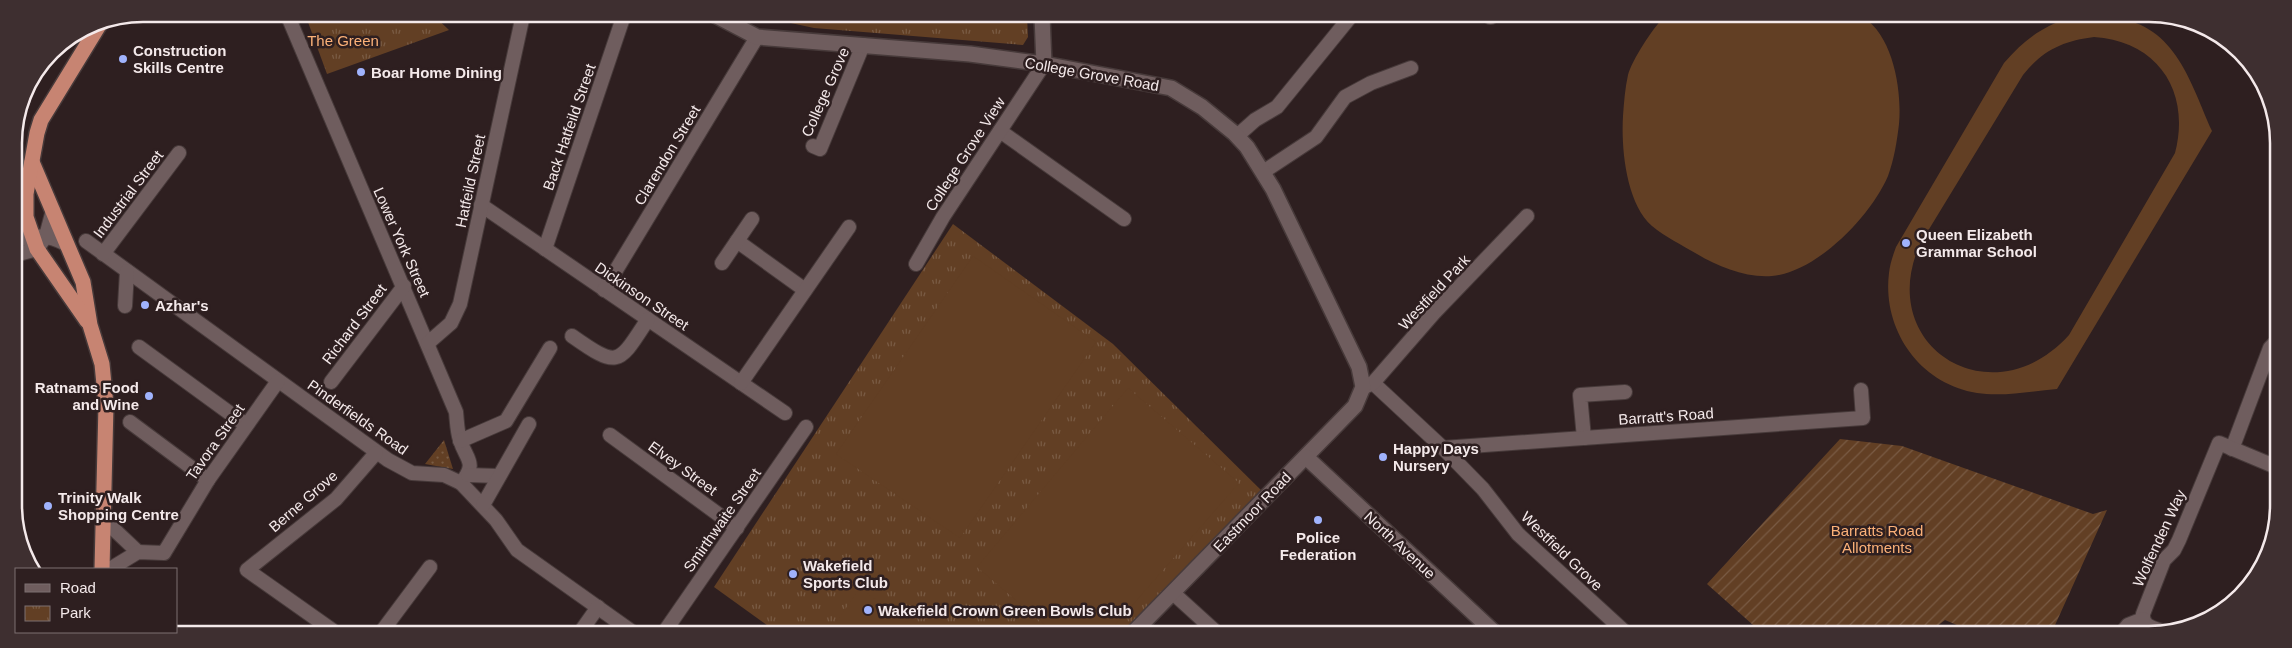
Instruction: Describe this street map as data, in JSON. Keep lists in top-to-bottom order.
{
  "streets": {
    "street": [
      "College Grove Road",
      "College Grove",
      "Back Hatfeild Street",
      "College Grove View",
      "Clarendon Street",
      "Hatfeild Street",
      "Industrial Street",
      "Lower York Street",
      "Westfield Park",
      "Dickinson Street",
      "Richard Street",
      "Barratt's Road",
      "Pinderfields Road",
      "Tavora Street",
      "Elvey Street",
      "Berne Grove",
      "Eastmoor Road",
      "Smirthwaite Street",
      "Wolfenden Way",
      "North Avenue",
      "Westfield Grove"
    ]
  },
  "crossings": [
    ["College Grove Road", "College Grove"],
    ["College Grove Road", "College Grove View"],
    ["College Grove Road", "Clarendon Street"],
    ["College Grove Road", "Westfield Park"],
    ["College Grove Road", "Eastmoor Road"],
    ["College Grove Road", "Westfield Grove"],
    ["Back Hatfeild Street", "Dickinson Street"],
    ["Clarendon Street", "Dickinson Street"],
    ["Hatfeild Street", "Lower York Street"],
    ["Hatfeild Street", "Dickinson Street"],
    ["Industrial Street", "Pinderfields Road"],
    ["Lower York Street", "Richard Street"],
    ["Lower York Street", "Pinderfields Road"],
    ["Westfield Park", "Eastmoor Road"],
    ["Westfield Park", "Westfield Grove"],
    ["Barratt's Road", "Westfield Grove"],
    ["Pinderfields Road", "Tavora Street"],
    ["Pinderfields Road", "Berne Grove"],
    ["Elvey Street", "Smirthwaite Street"],
    ["Eastmoor Road", "North Avenue"],
    ["Eastmoor Road", "Westfield Grove"]
  ],
  "parks": ["The Green", "Barratts Road Allotments"],
  "places": [
    "Construction Skills Centre",
    "Boar Home Dining",
    "Queen Elizabeth Grammar School",
    "Azhar's",
    "Ratnams Food and Wine",
    "Happy Days Nursery",
    "Trinity Walk Shopping Centre",
    "Police Federation",
    "Wakefield Sports Club",
    "Wakefield Crown Green Bowls Club"
  ],
  "legend": ["Road", "Park"]
}
